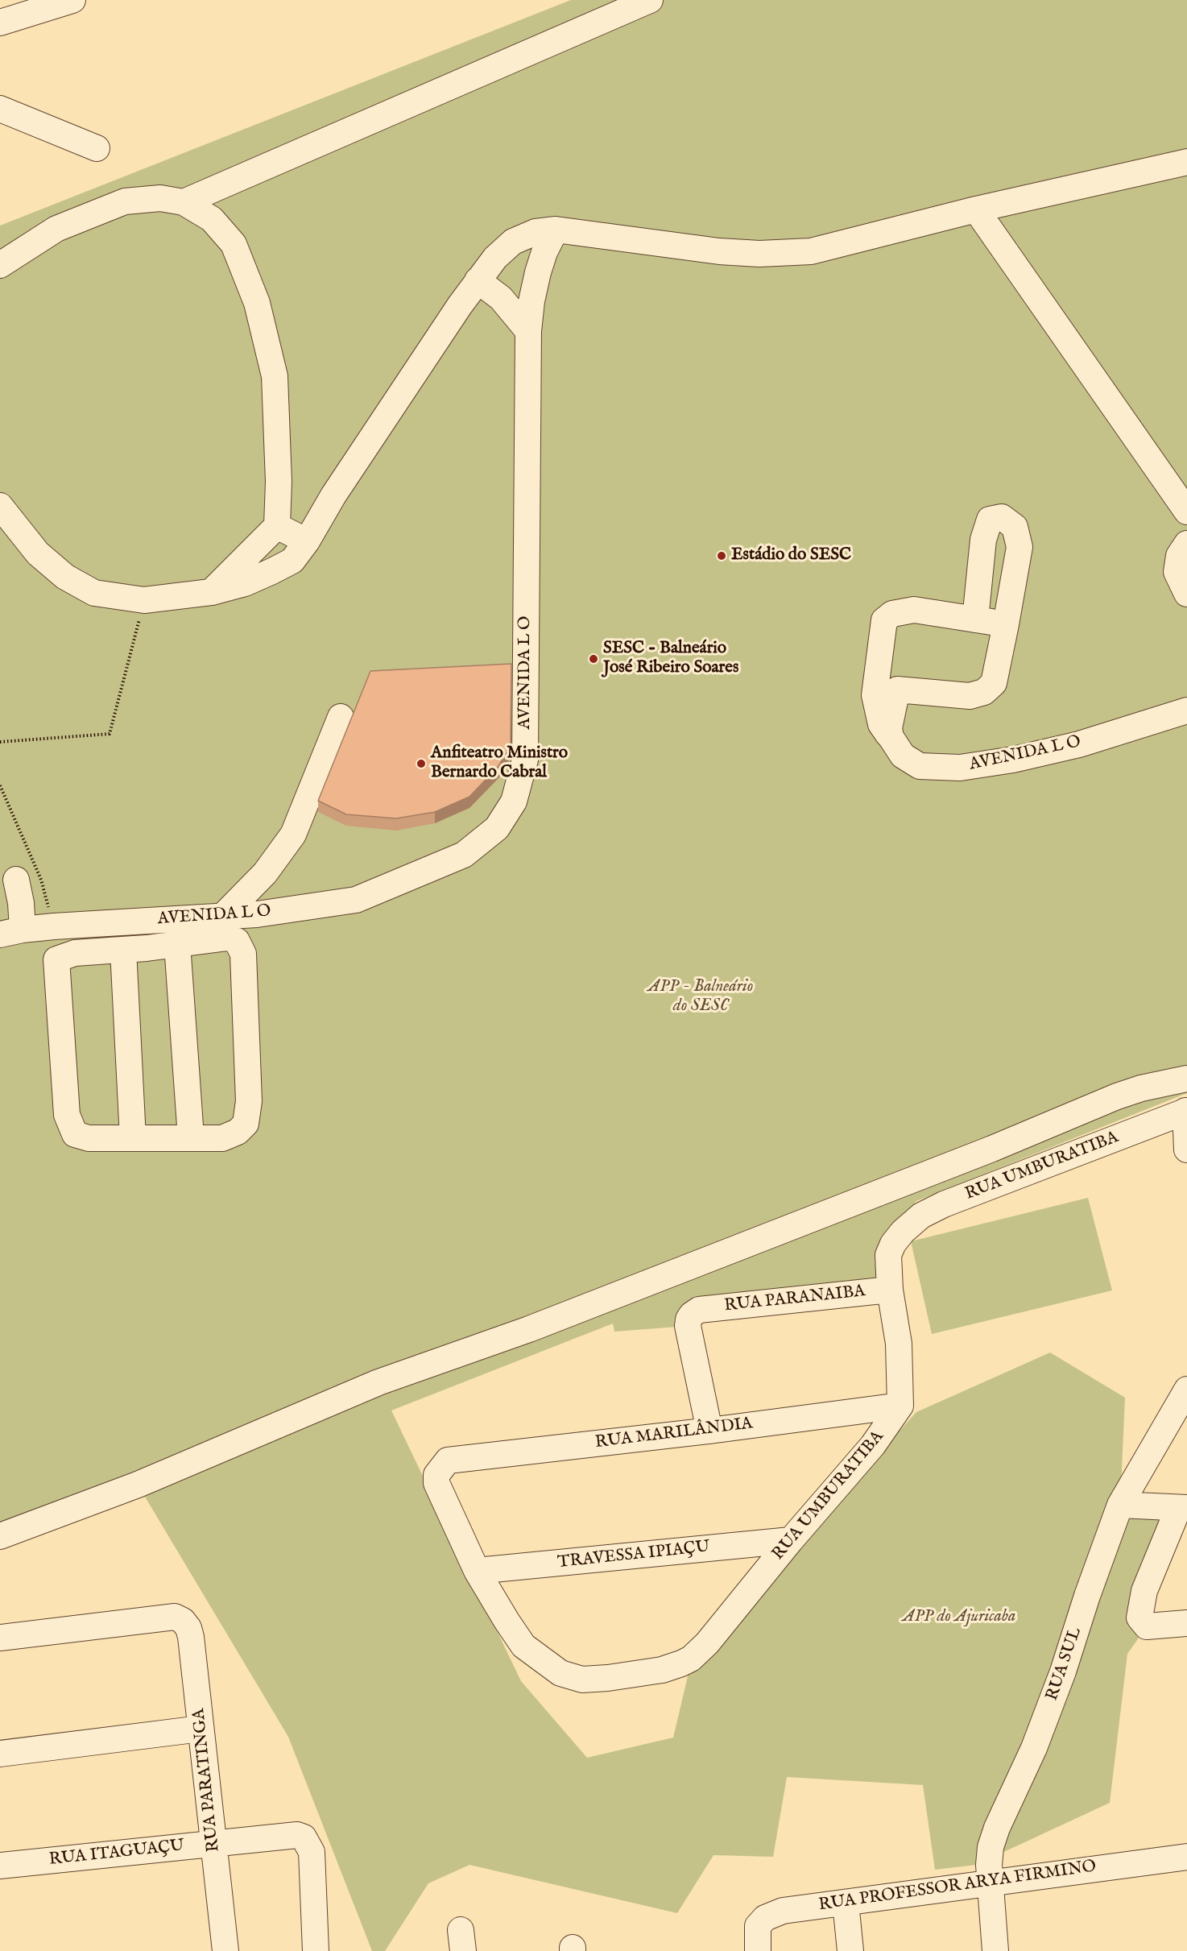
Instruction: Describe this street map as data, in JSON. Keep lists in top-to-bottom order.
{
  "streets": {
    "street": [
      "AVENIDA L O",
      "RUA UMBURATIBA",
      "RUA PARANAIBA",
      "RUA MARILÂNDIA",
      "TRAVESSA IPIAÇU",
      "RUA SUL",
      "RUA PARATINGA",
      "RUA ITAGUAÇU",
      "RUA PROFESSOR ARYA FIRMINO"
    ]
  },
  "crossings": [
    ["RUA UMBURATIBA", "RUA PARANAIBA"],
    ["RUA UMBURATIBA", "RUA MARILÂNDIA"],
    ["RUA UMBURATIBA", "TRAVESSA IPIAÇU"],
    ["RUA PARANAIBA", "RUA MARILÂNDIA"],
    ["RUA SUL", "RUA PROFESSOR ARYA FIRMINO"],
    ["RUA PARATINGA", "RUA ITAGUAÇU"]
  ],
  "parks": ["APP - Balneário do SESC", "APP do Ajuricaba"],
  "places": ["Estádio do SESC", "SESC - Balneário José Ribeiro Soares", "Anfiteatro Ministro Bernardo Cabral"]
}
